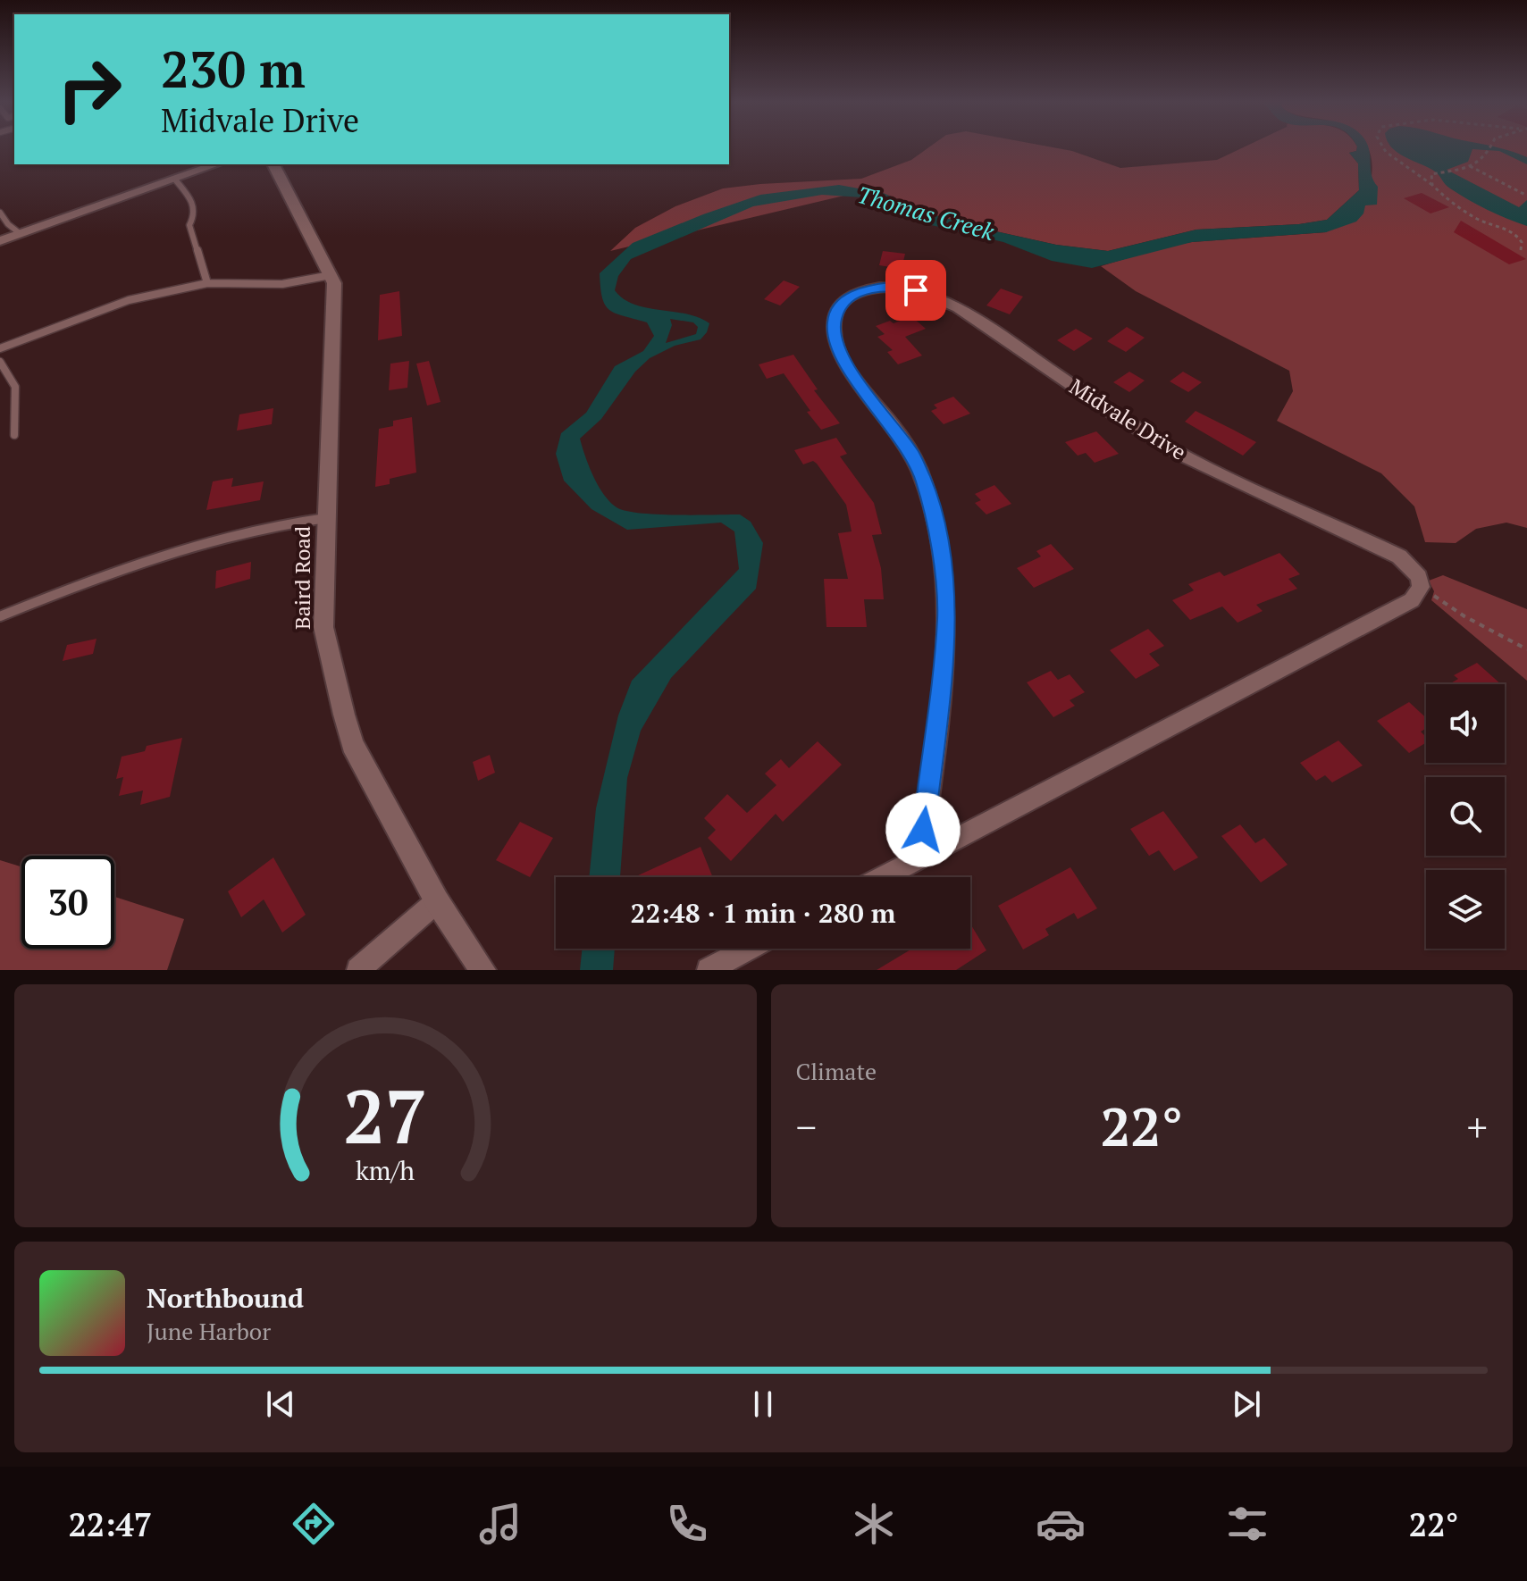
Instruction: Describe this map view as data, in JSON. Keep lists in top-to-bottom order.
{
  "streets": {
    "street": ["Midvale Drive", "Baird Road"]
  },
  "water": ["Thomas Creek"],
  "page": {
    "turn": ["230 m", "Midvale Drive"],
    "limit": "30",
    "trip": "22:48 · 1 min · 280 m",
    "tile": "Climate",
    "heat": ["−", "22°", "+"],
    "song": ["Northbound", "June Harbor"],
    "tabs": ["22:47", "22°"],
    "gauge": ["27", "km/h"]
  }
}
